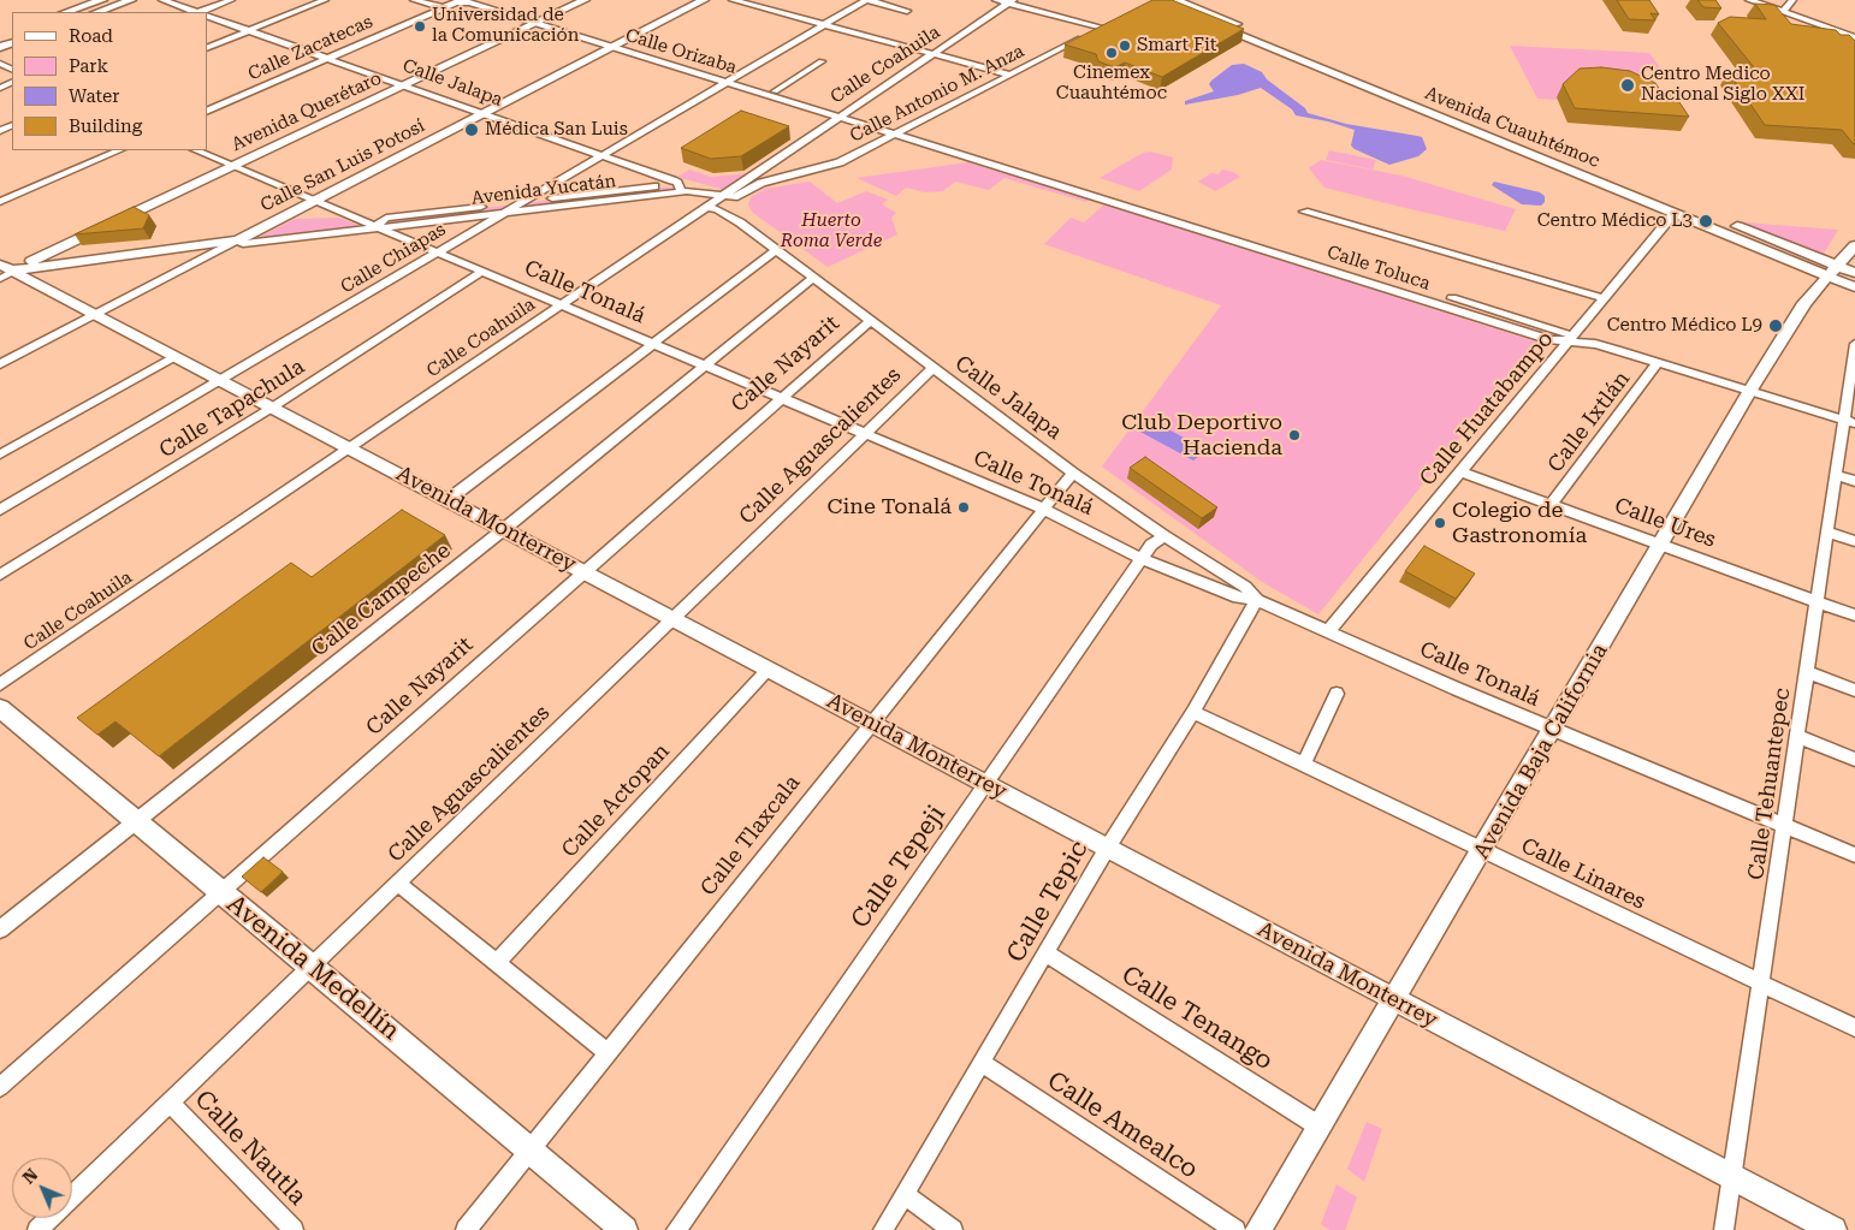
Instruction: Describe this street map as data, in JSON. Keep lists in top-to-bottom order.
{
  "streets": {
    "main road": [
      "Avenida Querétaro",
      "Avenida Cuauhtémoc",
      "Calle San Luis Potosí",
      "Avenida Yucatán",
      "Avenida Monterrey",
      "Avenida Baja California",
      "Avenida Medellín"
    ],
    "street": [
      "Calle Zacatecas",
      "Calle Orizaba",
      "Calle Coahuila",
      "Calle Jalapa",
      "Calle Antonio M. Anza",
      "Calle Chiapas",
      "Calle Toluca",
      "Calle Tonalá",
      "Calle Nayarit",
      "Calle Tapachula",
      "Calle Huatabampo",
      "Calle Ixtlán",
      "Calle Aguascalientes",
      "Calle Ures",
      "Calle Campeche",
      "Calle Tehuantepec",
      "Calle Actopan",
      "Calle Tlaxcala",
      "Calle Tepeji",
      "Calle Linares",
      "Calle Tepic",
      "Calle Tenango",
      "Calle Amealco",
      "Calle Nautla"
    ]
  },
  "crossings": [
    ["Calle Zacatecas", "Calle Orizaba"],
    ["Calle Zacatecas", "Calle Jalapa"],
    ["Calle Orizaba", "Calle Coahuila"],
    ["Calle Orizaba", "Calle Antonio M. Anza"],
    ["Calle Orizaba", "Avenida Querétaro"],
    ["Calle Orizaba", "Calle San Luis Potosí"],
    ["Calle Orizaba", "Calle Chiapas"],
    ["Calle Orizaba", "Calle Toluca"],
    ["Calle Coahuila", "Calle Jalapa"],
    ["Calle Coahuila", "Calle Antonio M. Anza"],
    ["Calle Coahuila", "Avenida Yucatán"],
    ["Calle Coahuila", "Calle Tonalá"],
    ["Calle Coahuila", "Avenida Monterrey"],
    ["Calle Jalapa", "Calle Antonio M. Anza"],
    ["Calle Jalapa", "Avenida Querétaro"],
    ["Calle Jalapa", "Calle San Luis Potosí"],
    ["Calle Jalapa", "Avenida Yucatán"],
    ["Calle Jalapa", "Calle Chiapas"],
    ["Calle Jalapa", "Calle Tonalá"],
    ["Calle Jalapa", "Calle Nayarit"],
    ["Calle Jalapa", "Calle Aguascalientes"],
    ["Calle Jalapa", "Calle Campeche"],
    ["Calle Jalapa", "Calle Tlaxcala"],
    ["Calle Jalapa", "Calle Tepeji"],
    ["Calle Jalapa", "Calle Tepic"],
    ["Calle Antonio M. Anza", "Avenida Yucatán"],
    ["Calle Antonio M. Anza", "Calle Toluca"],
    ["Avenida Querétaro", "Avenida Yucatán"],
    ["Avenida Querétaro", "Calle Tonalá"],
    ["Avenida Querétaro", "Avenida Monterrey"],
    ["Avenida Cuauhtémoc", "Calle Huatabampo"],
    ["Avenida Cuauhtémoc", "Avenida Baja California"],
    ["Calle San Luis Potosí", "Avenida Yucatán"],
    ["Calle San Luis Potosí", "Calle Tonalá"],
    ["Calle San Luis Potosí", "Avenida Monterrey"],
    ["Avenida Yucatán", "Calle Chiapas"],
    ["Avenida Yucatán", "Calle Tonalá"],
    ["Avenida Yucatán", "Avenida Monterrey"],
    ["Calle Chiapas", "Calle Tonalá"],
    ["Calle Chiapas", "Avenida Monterrey"],
    ["Calle Toluca", "Calle Huatabampo"],
    ["Calle Toluca", "Calle Ixtlán"],
    ["Calle Toluca", "Avenida Baja California"],
    ["Calle Toluca", "Calle Tehuantepec"],
    ["Calle Tonalá", "Calle Nayarit"],
    ["Calle Tonalá", "Calle Tapachula"],
    ["Calle Tonalá", "Calle Huatabampo"],
    ["Calle Tonalá", "Calle Aguascalientes"],
    ["Calle Tonalá", "Calle Campeche"],
    ["Calle Tonalá", "Avenida Baja California"],
    ["Calle Tonalá", "Calle Tehuantepec"],
    ["Calle Tonalá", "Calle Tlaxcala"],
    ["Calle Tonalá", "Calle Tepeji"],
    ["Calle Tonalá", "Calle Tepic"],
    ["Calle Nayarit", "Avenida Monterrey"],
    ["Calle Nayarit", "Avenida Medellín"],
    ["Calle Tapachula", "Avenida Monterrey"],
    ["Calle Huatabampo", "Calle Ures"],
    ["Calle Ixtlán", "Calle Ures"],
    ["Calle Aguascalientes", "Avenida Monterrey"],
    ["Calle Aguascalientes", "Avenida Medellín"],
    ["Calle Aguascalientes", "Calle Nautla"],
    ["Avenida Monterrey", "Calle Campeche"],
    ["Avenida Monterrey", "Avenida Baja California"],
    ["Avenida Monterrey", "Calle Tehuantepec"],
    ["Avenida Monterrey", "Calle Actopan"],
    ["Avenida Monterrey", "Calle Tlaxcala"],
    ["Avenida Monterrey", "Calle Tepeji"],
    ["Avenida Monterrey", "Calle Tepic"],
    ["Calle Ures", "Avenida Baja California"],
    ["Calle Ures", "Calle Tehuantepec"],
    ["Calle Campeche", "Avenida Medellín"],
    ["Avenida Baja California", "Calle Linares"],
    ["Avenida Baja California", "Calle Tenango"],
    ["Calle Tehuantepec", "Calle Linares"],
    ["Calle Tlaxcala", "Avenida Medellín"],
    ["Calle Linares", "Calle Tepic"],
    ["Calle Tepic", "Calle Tenango"],
    ["Calle Tepic", "Calle Amealco"]
  ],
  "parks": ["Huerto Roma Verde"],
  "places": [
    "Universidad de la Comunicación",
    "Smart Fit",
    "Cinemex Cuauhtémoc",
    "Centro Medico Nacional Siglo XXI",
    "Médica San Luis",
    "Centro Médico L3",
    "Centro Médico L9",
    "Club Deportivo Hacienda",
    "Cine Tonalá",
    "Colegio de Gastronomía"
  ],
  "legend": [
    "Road",
    "Park",
    "Water",
    "Building"
  ],
  "north": "top left"
}
